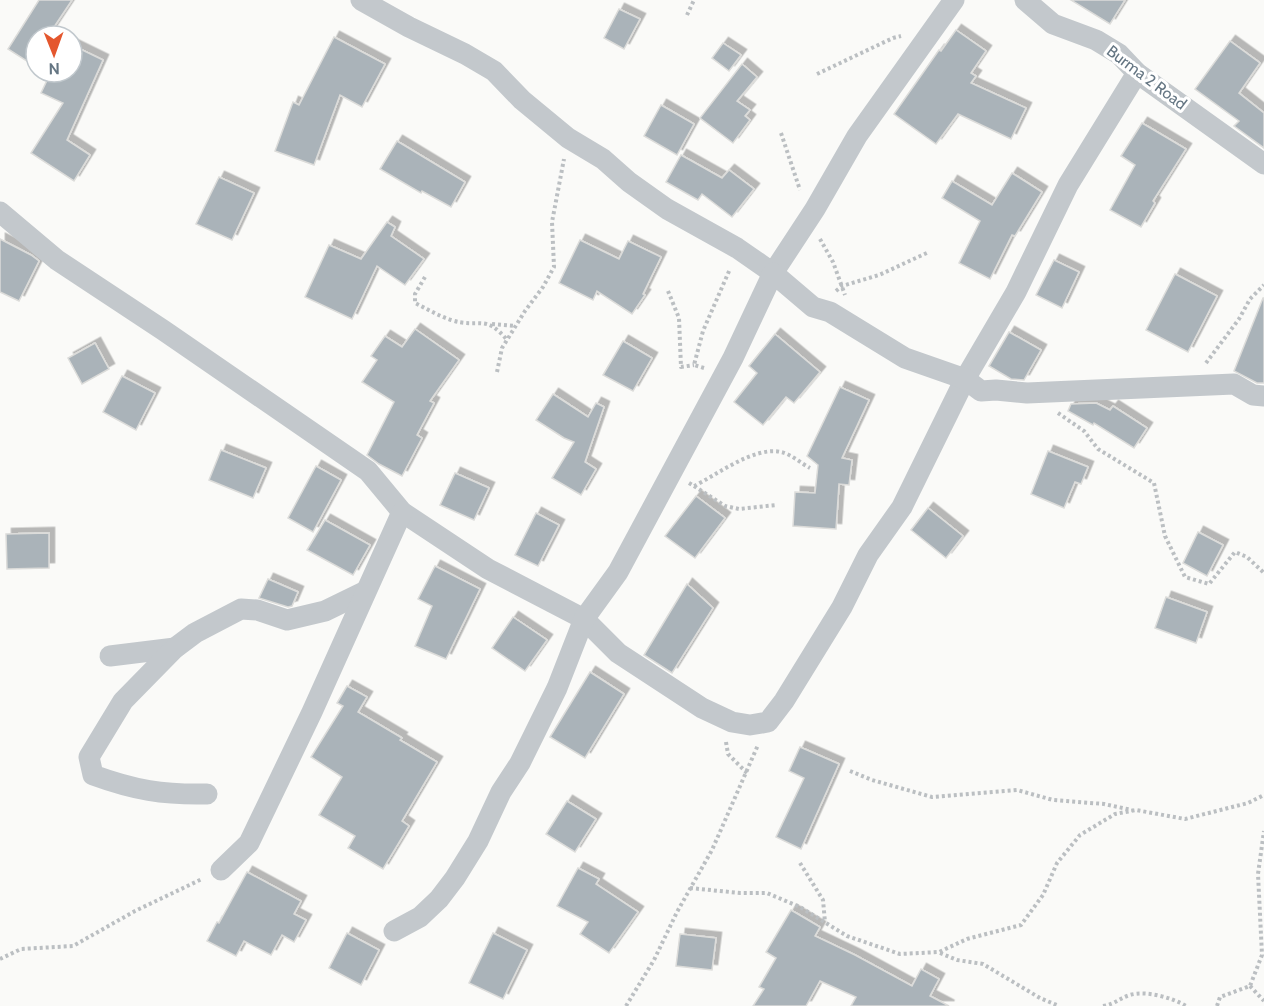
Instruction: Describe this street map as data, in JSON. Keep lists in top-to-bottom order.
{
  "streets": {
    "street": ["Burma 2 Road"]
  },
  "north": "bottom"
}
